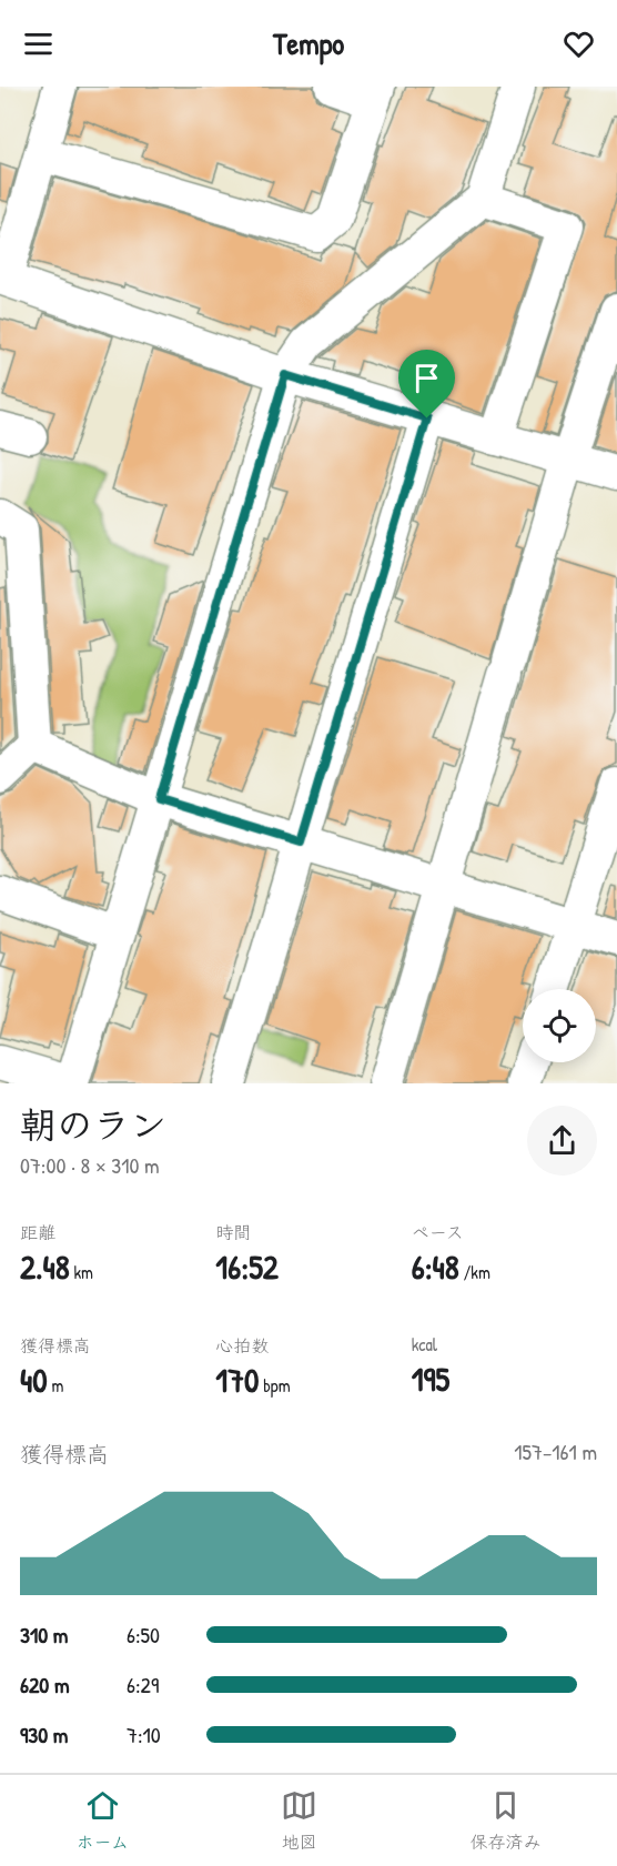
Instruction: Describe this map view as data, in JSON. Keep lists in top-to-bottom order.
{
  "page": {
    "header": "Tempo",
    "heading": ["朝のラン", "07:00 · 8 × 310 m"],
    "stats": [
      ["距離", "2.48 km"],
      ["時間", "16:52"],
      ["ペース", "6:48 /km"],
      ["獲得標高", "40 m"],
      ["心拍数", "170 bpm"],
      ["kcal", "195"]
    ],
    "chart": ["獲得標高", "157–161 m"],
    "list": [
      {
        "name": "310 m",
        "note": "6:50"
      },
      {
        "name": "620 m",
        "note": "6:29"
      },
      {
        "name": "930 m",
        "note": "7:10"
      }
    ],
    "tabs": ["ホーム", "地図", "保存済み"]
  }
}
